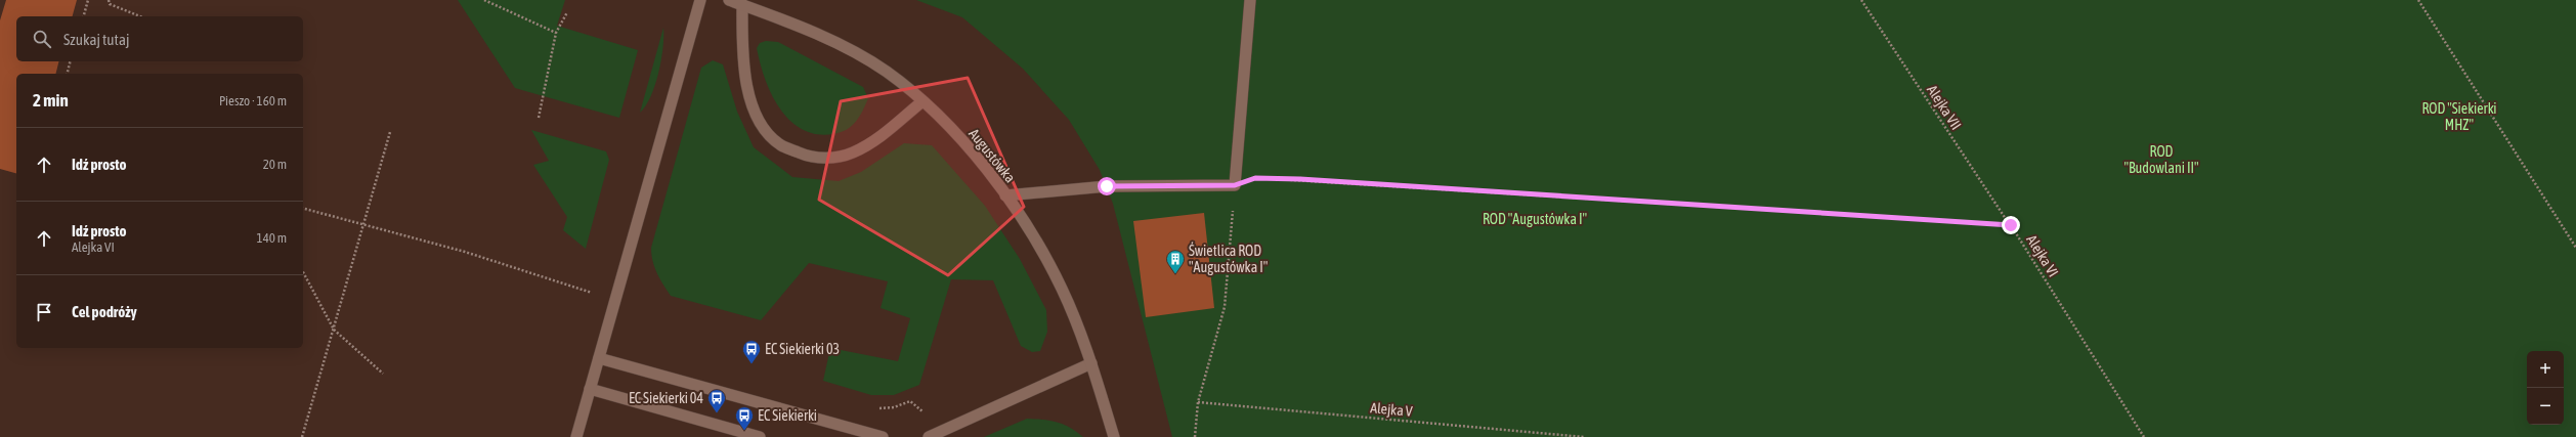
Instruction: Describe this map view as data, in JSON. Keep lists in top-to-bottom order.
{
  "streets": {
    "street": ["Augustówka"],
    "path": ["Alejka VII", "Alejka VI", "Alejka V"]
  },
  "crossings": [
    ["Alejka VII", "Alejka VI"]
  ],
  "parks": ["ROD \"Siekierki MHZ\"", "ROD \"Budowlani II\"", "ROD \"Augustówka I\""],
  "places": {
    "building": ["Świetlica ROD \"Augustówka I\""],
    "bus stop": ["EC Siekierki 03", "EC Siekierki 04", "EC Siekierki"]
  },
  "page": {
    "search": "Szukaj tutaj",
    "heading": ["2 min", "Pieszo · 160 m"],
    "list": [
      ["Idź prosto", "20 m"],
      ["Idź prosto", "Alejka VI", "140 m"],
      "Cel podróży"
    ],
    "map_buttons": ["+", "−"]
  }
}
